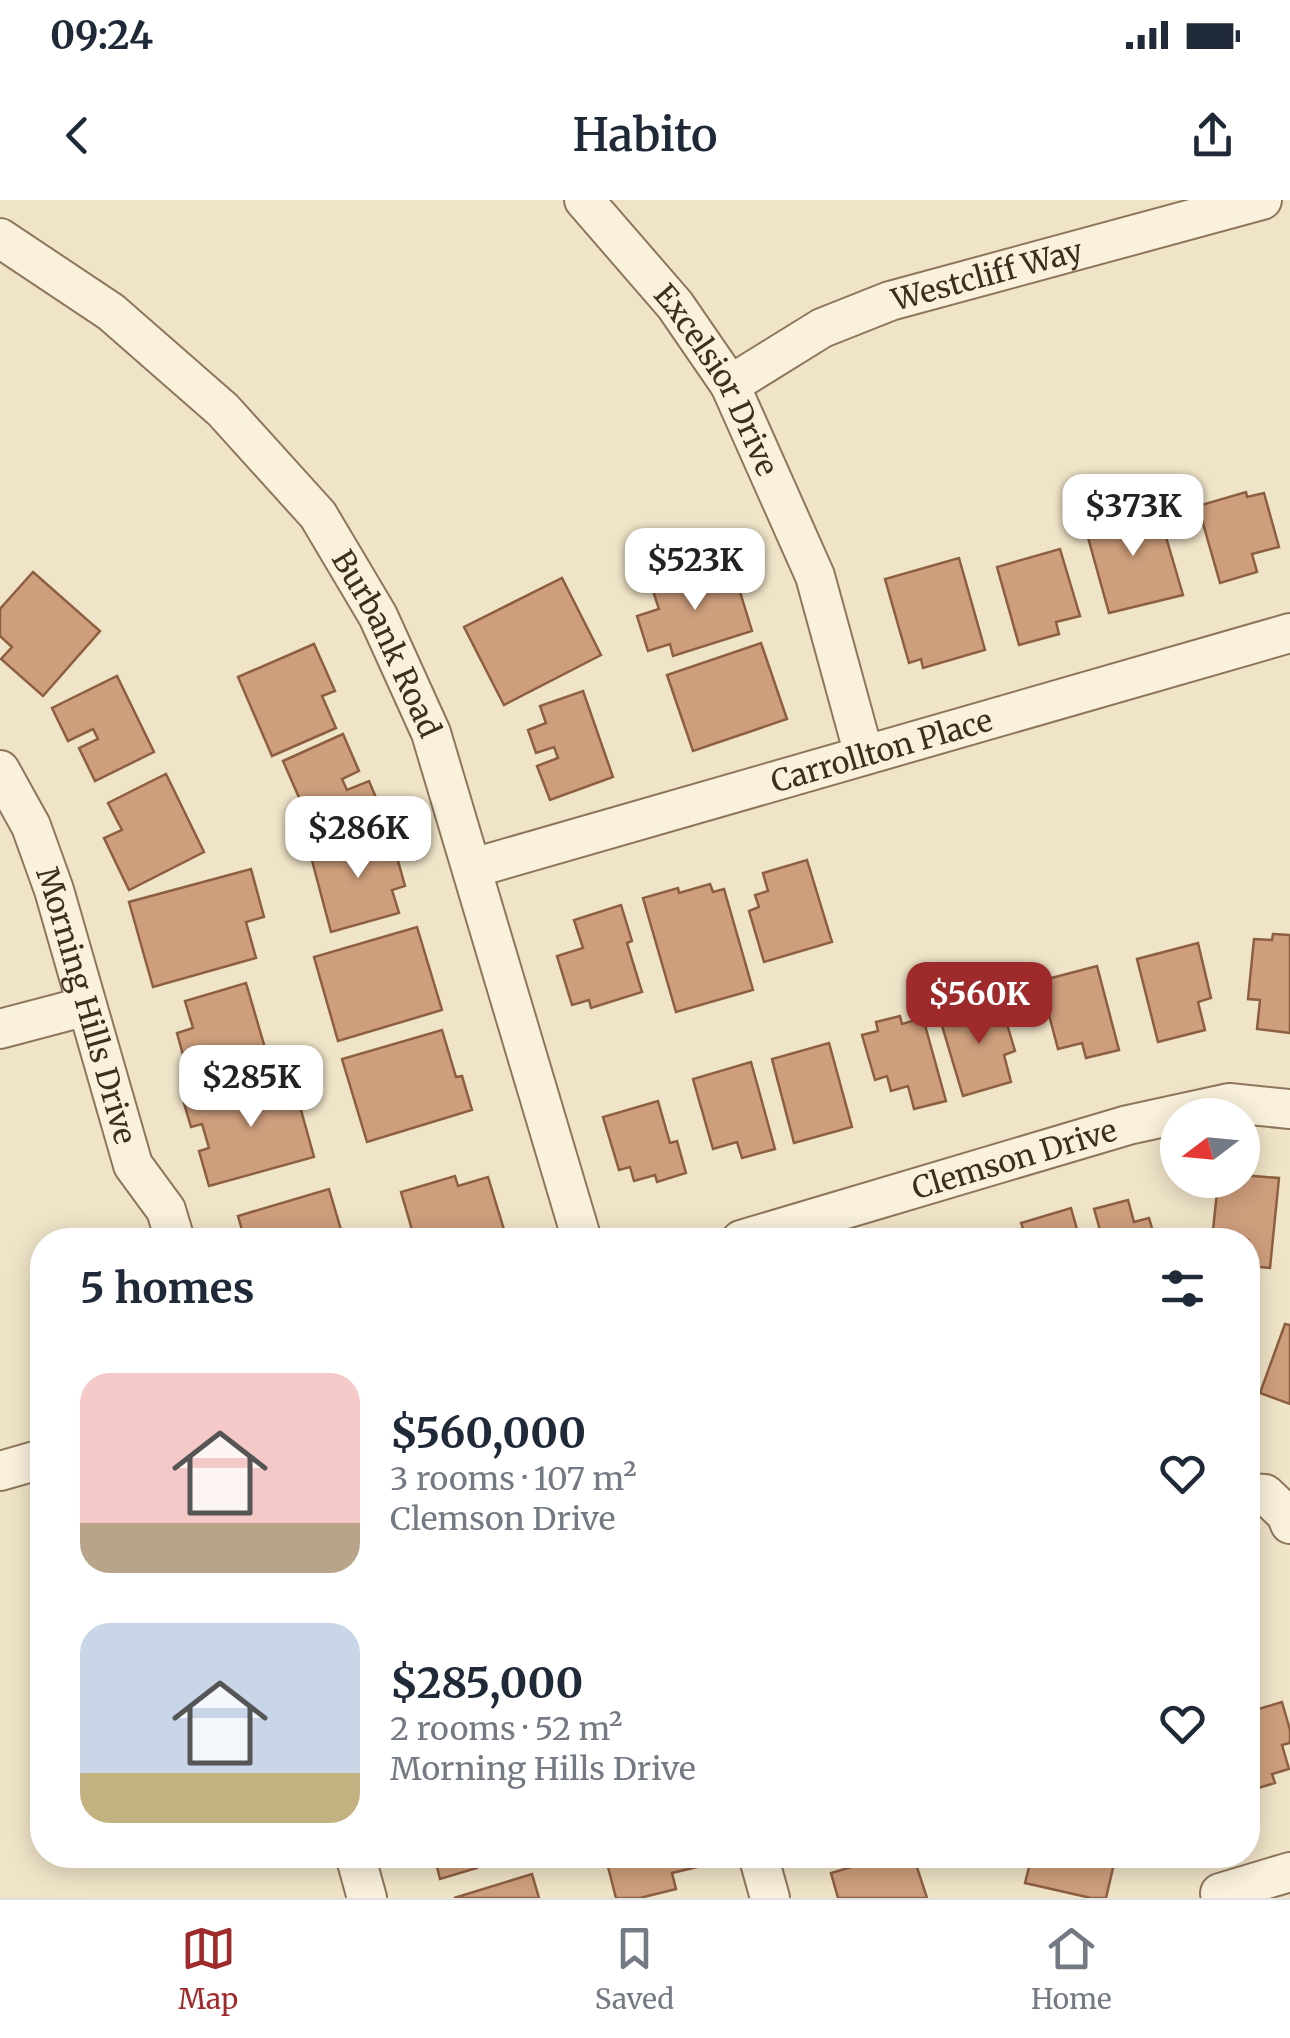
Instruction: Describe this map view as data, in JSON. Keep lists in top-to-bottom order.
{
  "streets": {
    "street": [
      "Westcliff Way",
      "Excelsior Drive",
      "Burbank Road",
      "Carrollton Place",
      "Morning Hills Drive",
      "Clemson Drive"
    ]
  },
  "crossings": [
    ["Westcliff Way", "Excelsior Drive"],
    ["Excelsior Drive", "Carrollton Place"],
    ["Burbank Road", "Carrollton Place"]
  ],
  "north": "left",
  "page": {
    "status": "09:24",
    "header": "Habito",
    "price": [
      "$373K",
      "$523K",
      "$286K",
      "$560K",
      "$285K"
    ],
    "heading": "5 homes",
    "list": [
      {
        "name": "$560,000",
        "note": "3 rooms · 107 m² · Clemson Drive"
      },
      {
        "name": "$285,000",
        "note": "2 rooms · 52 m² · Morning Hills Drive"
      }
    ],
    "tabs": ["Map", "Saved", "Home"]
  }
}
